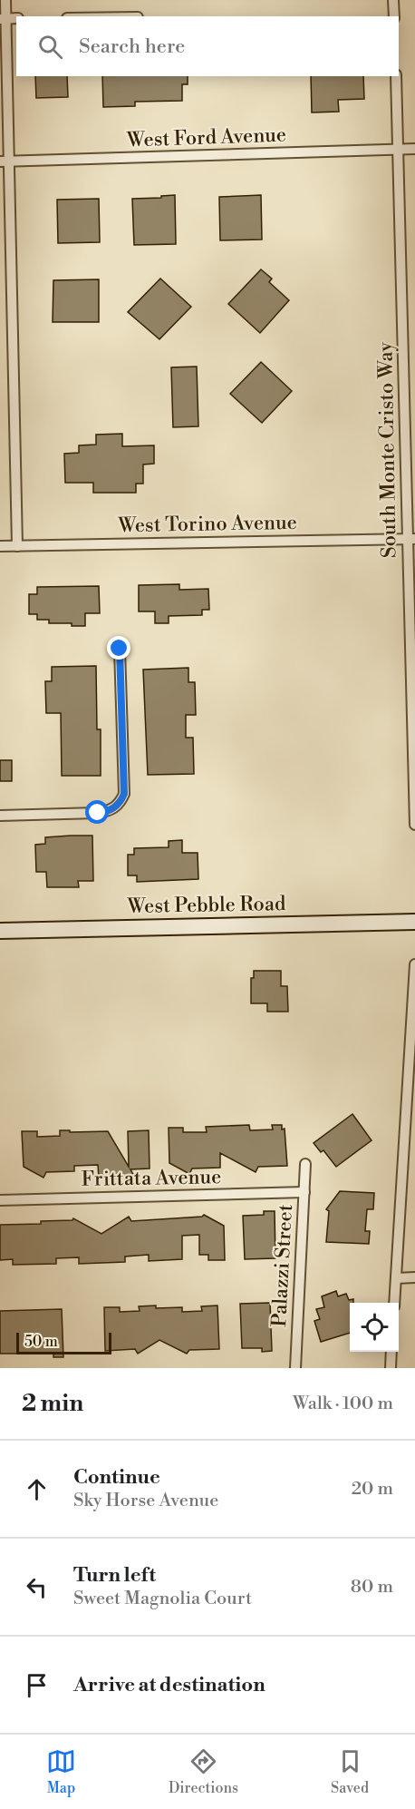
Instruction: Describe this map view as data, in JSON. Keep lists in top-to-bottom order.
{
  "streets": {
    "street": [
      "West Ford Avenue",
      "South Monte Cristo Way",
      "West Torino Avenue",
      "West Pebble Road",
      "Frittata Avenue",
      "Palazzi Street"
    ]
  },
  "crossings": [
    ["West Ford Avenue", "South Monte Cristo Way"],
    ["South Monte Cristo Way", "West Torino Avenue"],
    ["Frittata Avenue", "Palazzi Street"]
  ],
  "scale_bar": "50 m",
  "page": {
    "search": "Search here",
    "scale": "50 m",
    "heading": ["2 min", "Walk · 100 m"],
    "list": [
      ["Continue", "Sky Horse Avenue", "20 m"],
      ["Turn left", "Sweet Magnolia Court", "80 m"],
      "Arrive at destination"
    ],
    "nav": ["Map", "Directions", "Saved"]
  }
}
